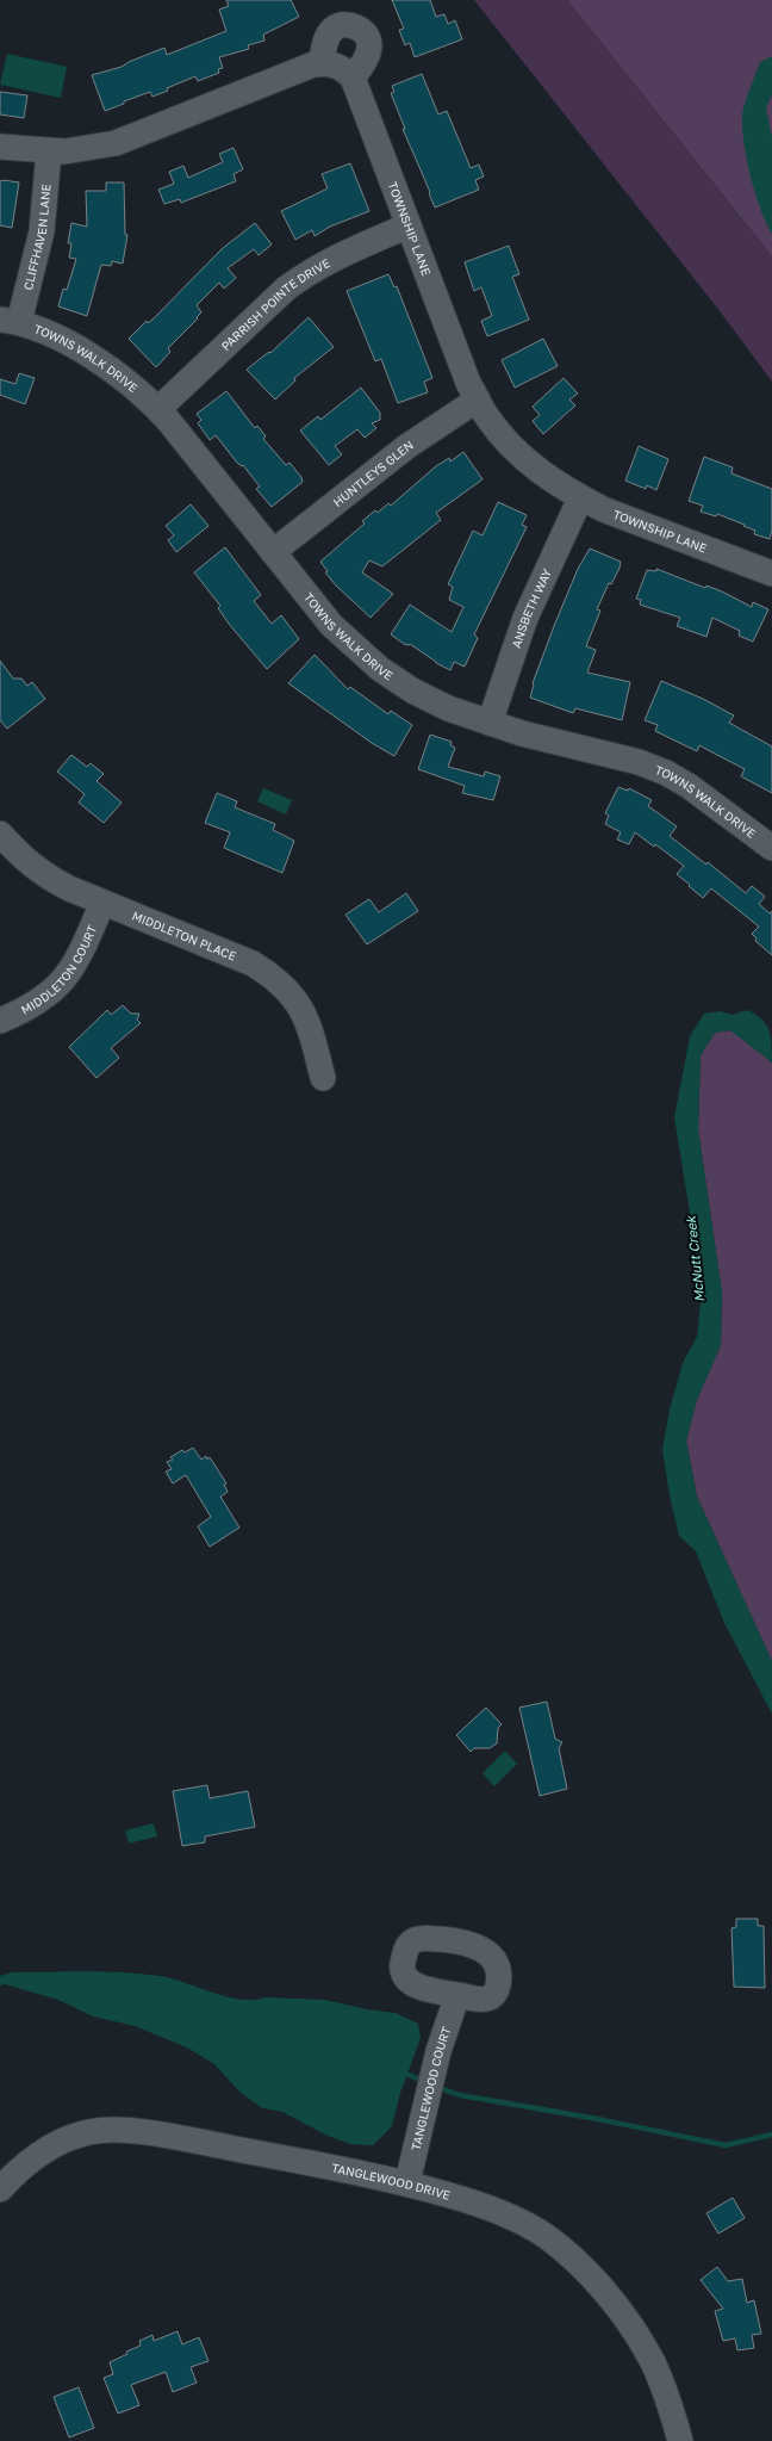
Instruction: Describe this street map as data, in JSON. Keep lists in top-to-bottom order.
{
  "streets": {
    "street": [
      "TOWNSHIP LANE",
      "CLIFFHAVEN LANE",
      "PARRISH POINTE DRIVE",
      "TOWNS WALK DRIVE",
      "HUNTLEYS GLEN",
      "ANSBETH WAY",
      "MIDDLETON PLACE",
      "MIDDLETON COURT",
      "TANGLEWOOD COURT",
      "TANGLEWOOD DRIVE"
    ]
  },
  "crossings": [
    ["TOWNSHIP LANE", "PARRISH POINTE DRIVE"],
    ["TOWNSHIP LANE", "HUNTLEYS GLEN"],
    ["TOWNSHIP LANE", "ANSBETH WAY"],
    ["CLIFFHAVEN LANE", "TOWNS WALK DRIVE"],
    ["PARRISH POINTE DRIVE", "TOWNS WALK DRIVE"],
    ["TOWNS WALK DRIVE", "HUNTLEYS GLEN"],
    ["TOWNS WALK DRIVE", "ANSBETH WAY"],
    ["MIDDLETON PLACE", "MIDDLETON COURT"],
    ["TANGLEWOOD COURT", "TANGLEWOOD DRIVE"]
  ],
  "water": ["McNutt Creek"]
}
